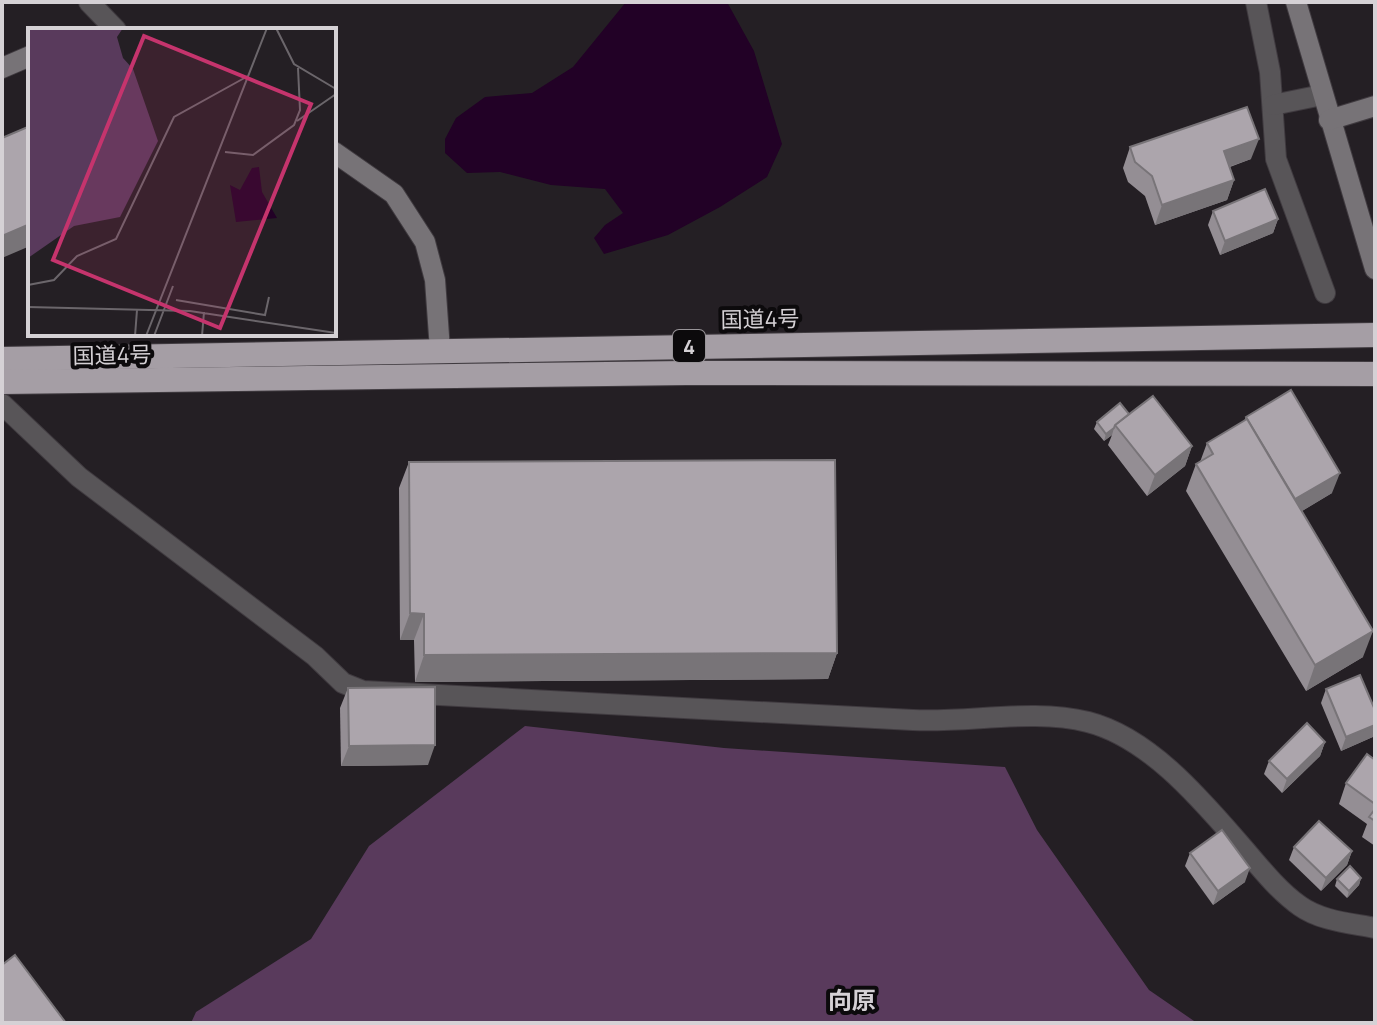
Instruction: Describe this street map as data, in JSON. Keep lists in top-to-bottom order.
{
  "streets": {
    "highway": ["国道4号", "4"]
  },
  "districts": ["向原"]
}
